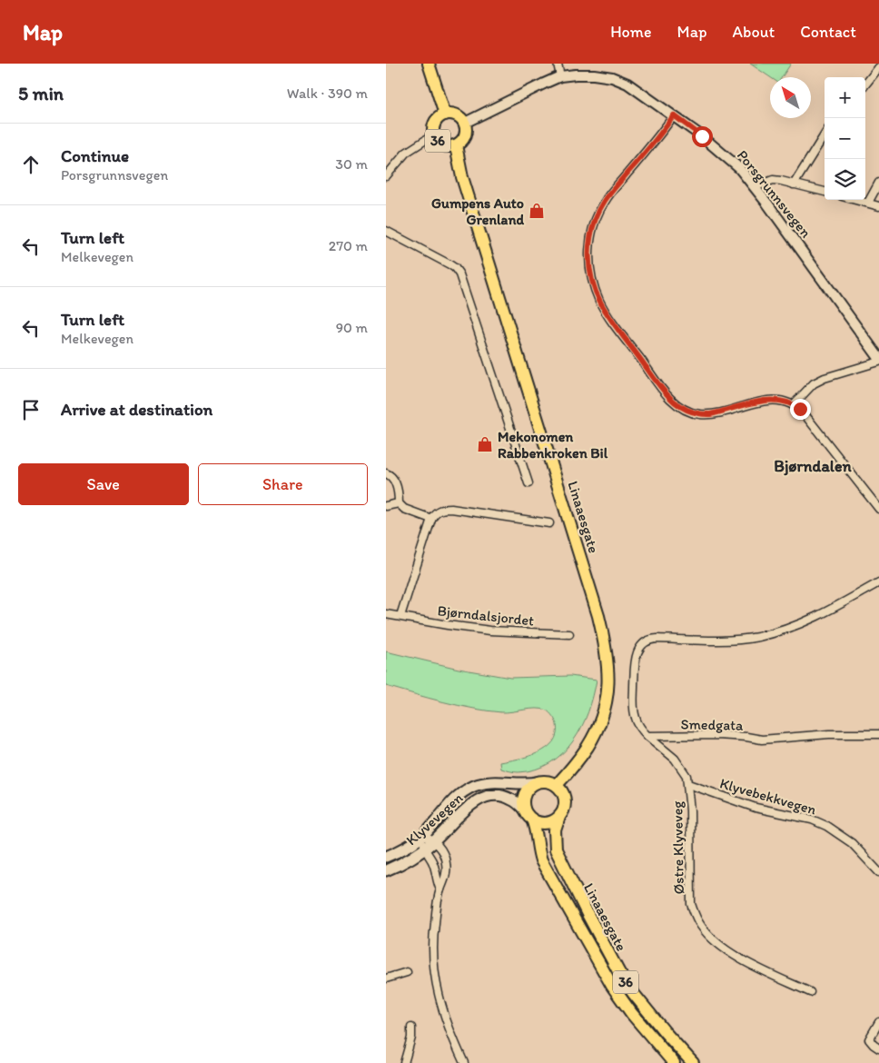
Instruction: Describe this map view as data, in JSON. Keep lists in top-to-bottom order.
{
  "streets": {
    "highway": ["36", "Linaaesgate"],
    "main road": ["Klyvevegen"],
    "street": [
      "Porsgrunnsvegen",
      "Bjørndalsjordet",
      "Smedgata",
      "Klyvebekkvegen",
      "Østre Klyveveg"
    ]
  },
  "crossings": [
    ["36", "Porsgrunnsvegen"],
    ["36", "Linaaesgate"],
    ["Porsgrunnsvegen", "Linaaesgate"],
    ["Linaaesgate", "Klyvevegen"],
    ["Smedgata", "Østre Klyveveg"],
    ["Klyvebekkvegen", "Østre Klyveveg"]
  ],
  "districts": ["Bjørndalen"],
  "places": {
    "shop": ["Gumpens Auto Grenland", "Mekonomen Rabbenkroken Bil"]
  },
  "north": "top left",
  "page": {
    "header": "Map",
    "nav": [
      "Home",
      "Map",
      "About",
      "Contact"
    ],
    "heading": ["5 min", "Walk · 390 m"],
    "map_buttons": ["+", "−"],
    "list": [
      ["Continue", "Porsgrunnsvegen", "30 m"],
      ["Turn left", "Melkevegen", "270 m"],
      ["Turn left", "Melkevegen", "90 m"],
      "Arrive at destination"
    ],
    "buttons": ["Save", "Share"]
  }
}
